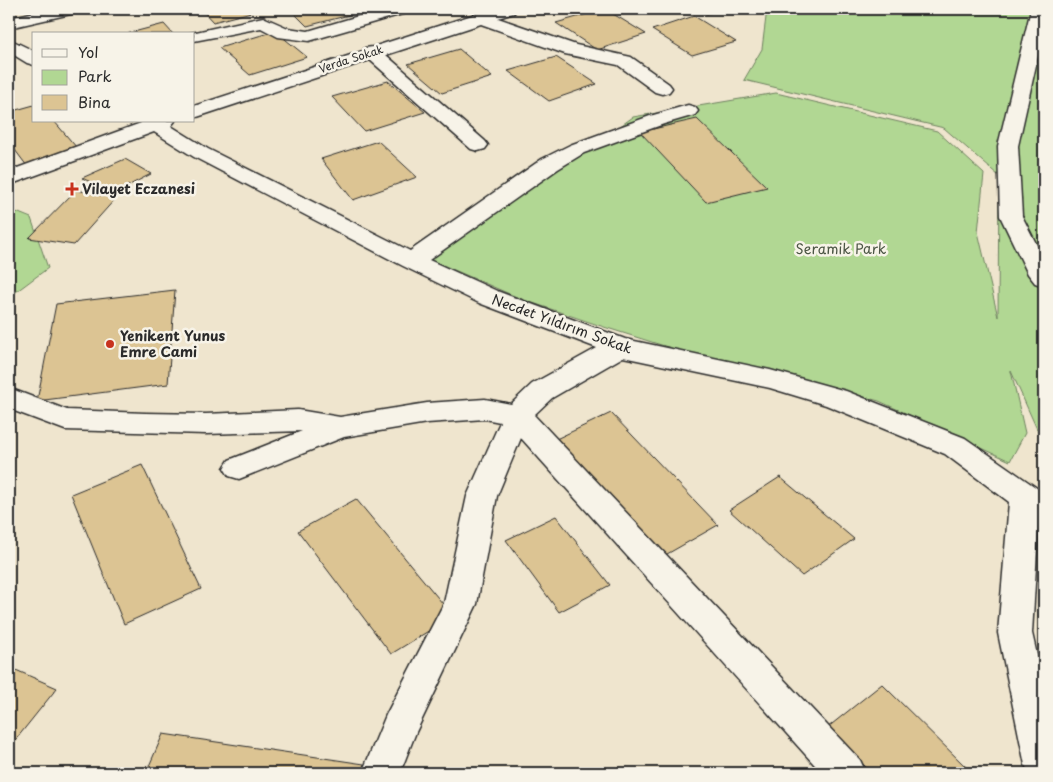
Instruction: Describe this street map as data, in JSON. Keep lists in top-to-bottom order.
{
  "streets": {
    "street": ["Verda Sokak", "Necdet Yıldırım Sokak"]
  },
  "parks": ["Seramik Park"],
  "places": {
    "health": ["Vilayet Eczanesi"],
    "other": ["Yenikent Yunus Emre Cami"]
  },
  "legend": ["Yol", "Park", "Bina"]
}
